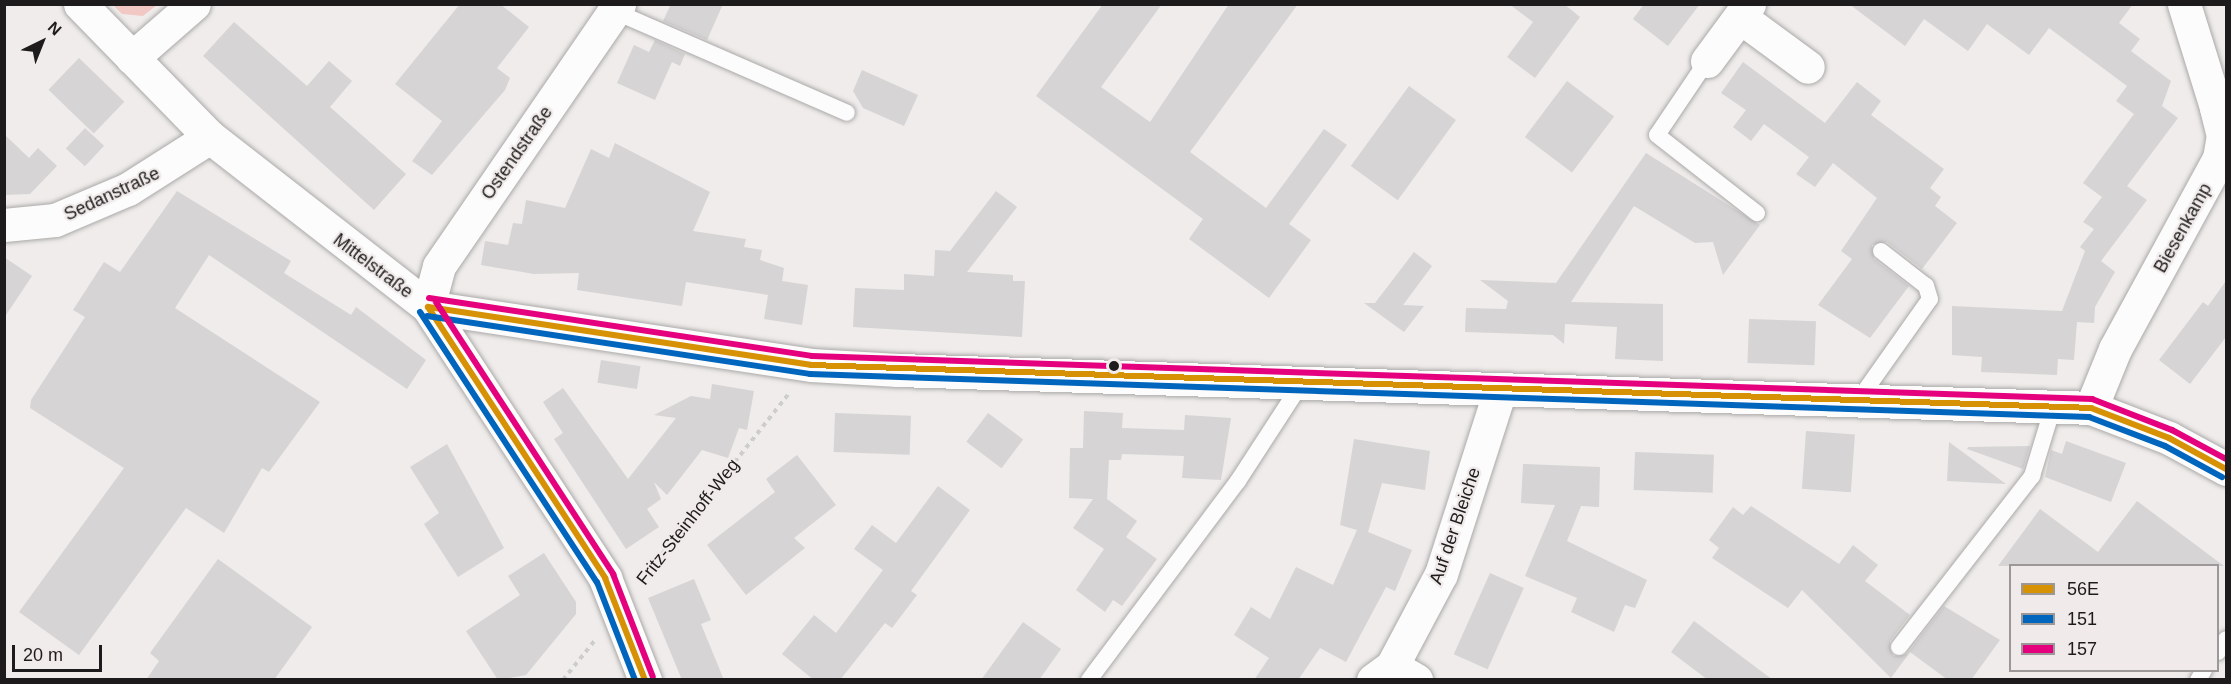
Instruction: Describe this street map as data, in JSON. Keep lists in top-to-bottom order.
{
  "streets": {
    "street": [
      "Ostendstraße",
      "Sedanstraße",
      "Biesenkamp",
      "Mittelstraße",
      "Auf der Bleiche"
    ],
    "path": ["Fritz-Steinhoff-Weg"]
  },
  "crossings": [
    ["Ostendstraße", "Mittelstraße"],
    ["Sedanstraße", "Mittelstraße"],
    ["Mittelstraße", "Fritz-Steinhoff-Weg"]
  ],
  "lines": ["transit line 157", "transit line 56E", "transit line 151"],
  "legend": ["56E", "151", "157"],
  "scale_bar": "20 m",
  "north": "top right"
}
